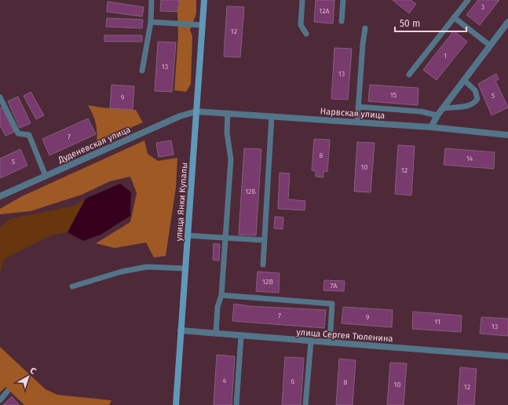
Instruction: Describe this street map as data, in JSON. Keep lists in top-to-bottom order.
{
  "streets": {
    "street": [
      "Нарвская улица",
      "Дуденевская улица",
      "улица Янки Купалы",
      "улица Сергея Тюленина"
    ]
  },
  "crossings": [
    ["Нарвская улица", "Дуденевская улица"],
    ["Нарвская улица", "улица Янки Купалы"],
    ["Дуденевская улица", "улица Янки Купалы"],
    ["улица Янки Купалы", "улица Сергея Тюленина"]
  ],
  "house_numbers": [
    "3",
    "12А",
    "12",
    "1",
    "13",
    "13",
    "15",
    "5",
    "9",
    "7",
    "8",
    "14",
    "5",
    "10",
    "12",
    "12Б",
    "12В",
    "7А",
    "7",
    "9",
    "11",
    "13",
    "4",
    "6",
    "8",
    "10",
    "12"
  ],
  "scale_bar": "50 m",
  "north": "top right"
}
